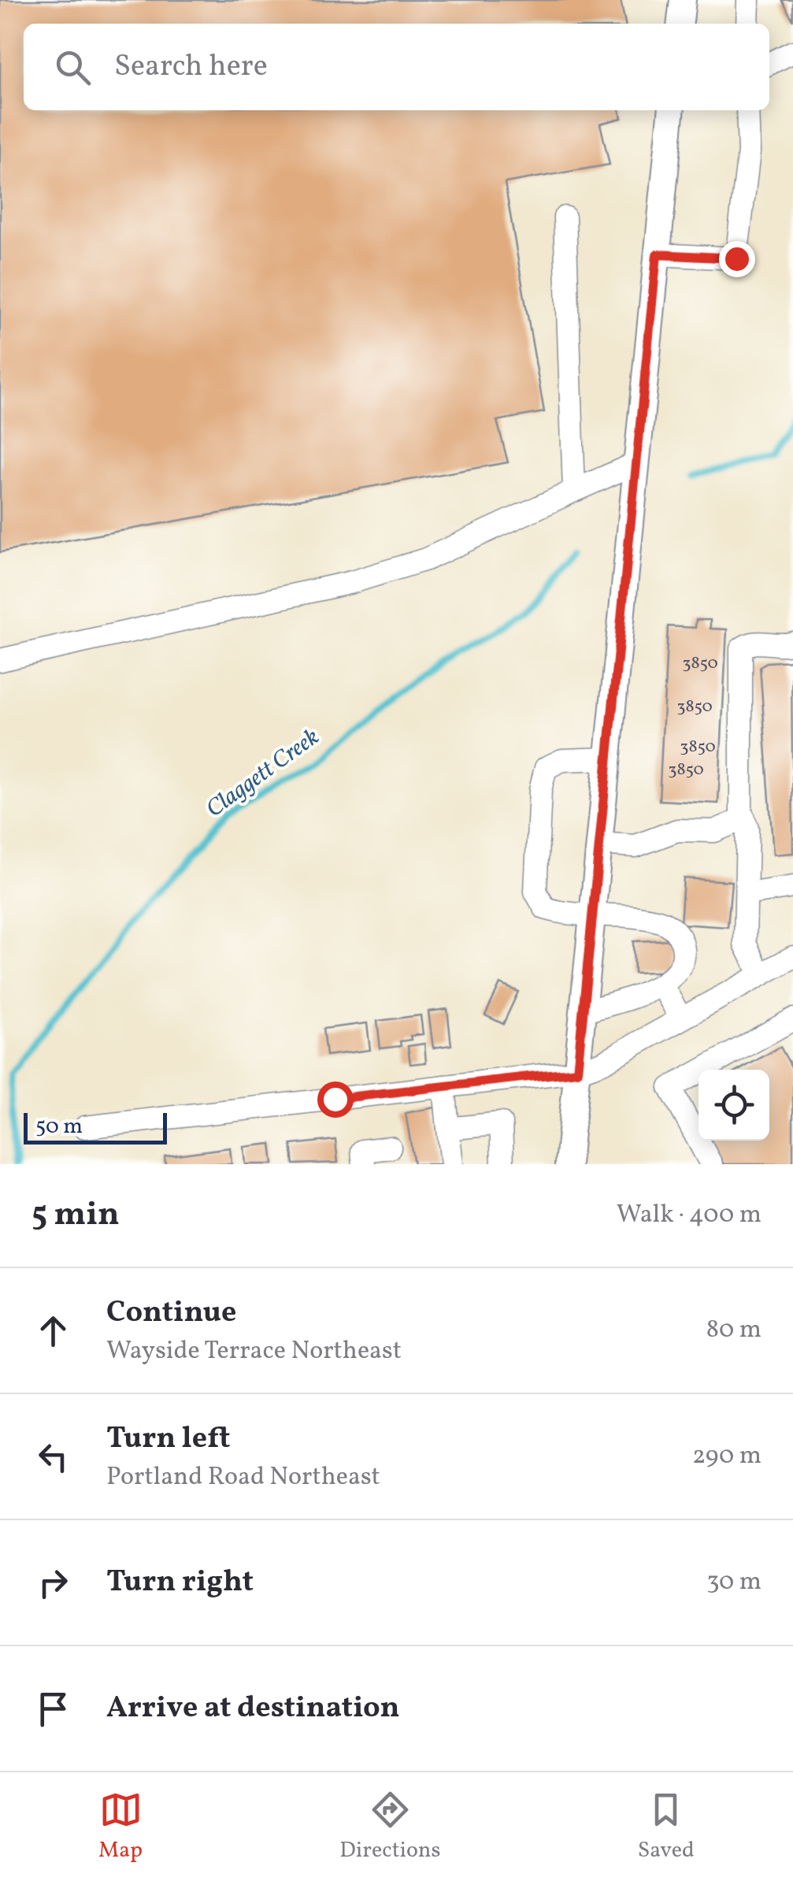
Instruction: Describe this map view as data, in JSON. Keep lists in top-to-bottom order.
{
  "water": ["Claggett Creek"],
  "house_numbers": [
    "3850",
    "3850",
    "3850",
    "3850"
  ],
  "scale_bar": "50 m",
  "page": {
    "search": "Search here",
    "scale": "50 m",
    "heading": ["5 min", "Walk · 400 m"],
    "list": [
      ["Continue", "Wayside Terrace Northeast", "80 m"],
      ["Turn left", "Portland Road Northeast", "290 m"],
      ["Turn right", "30 m"],
      "Arrive at destination"
    ],
    "nav": ["Map", "Directions", "Saved"]
  }
}
